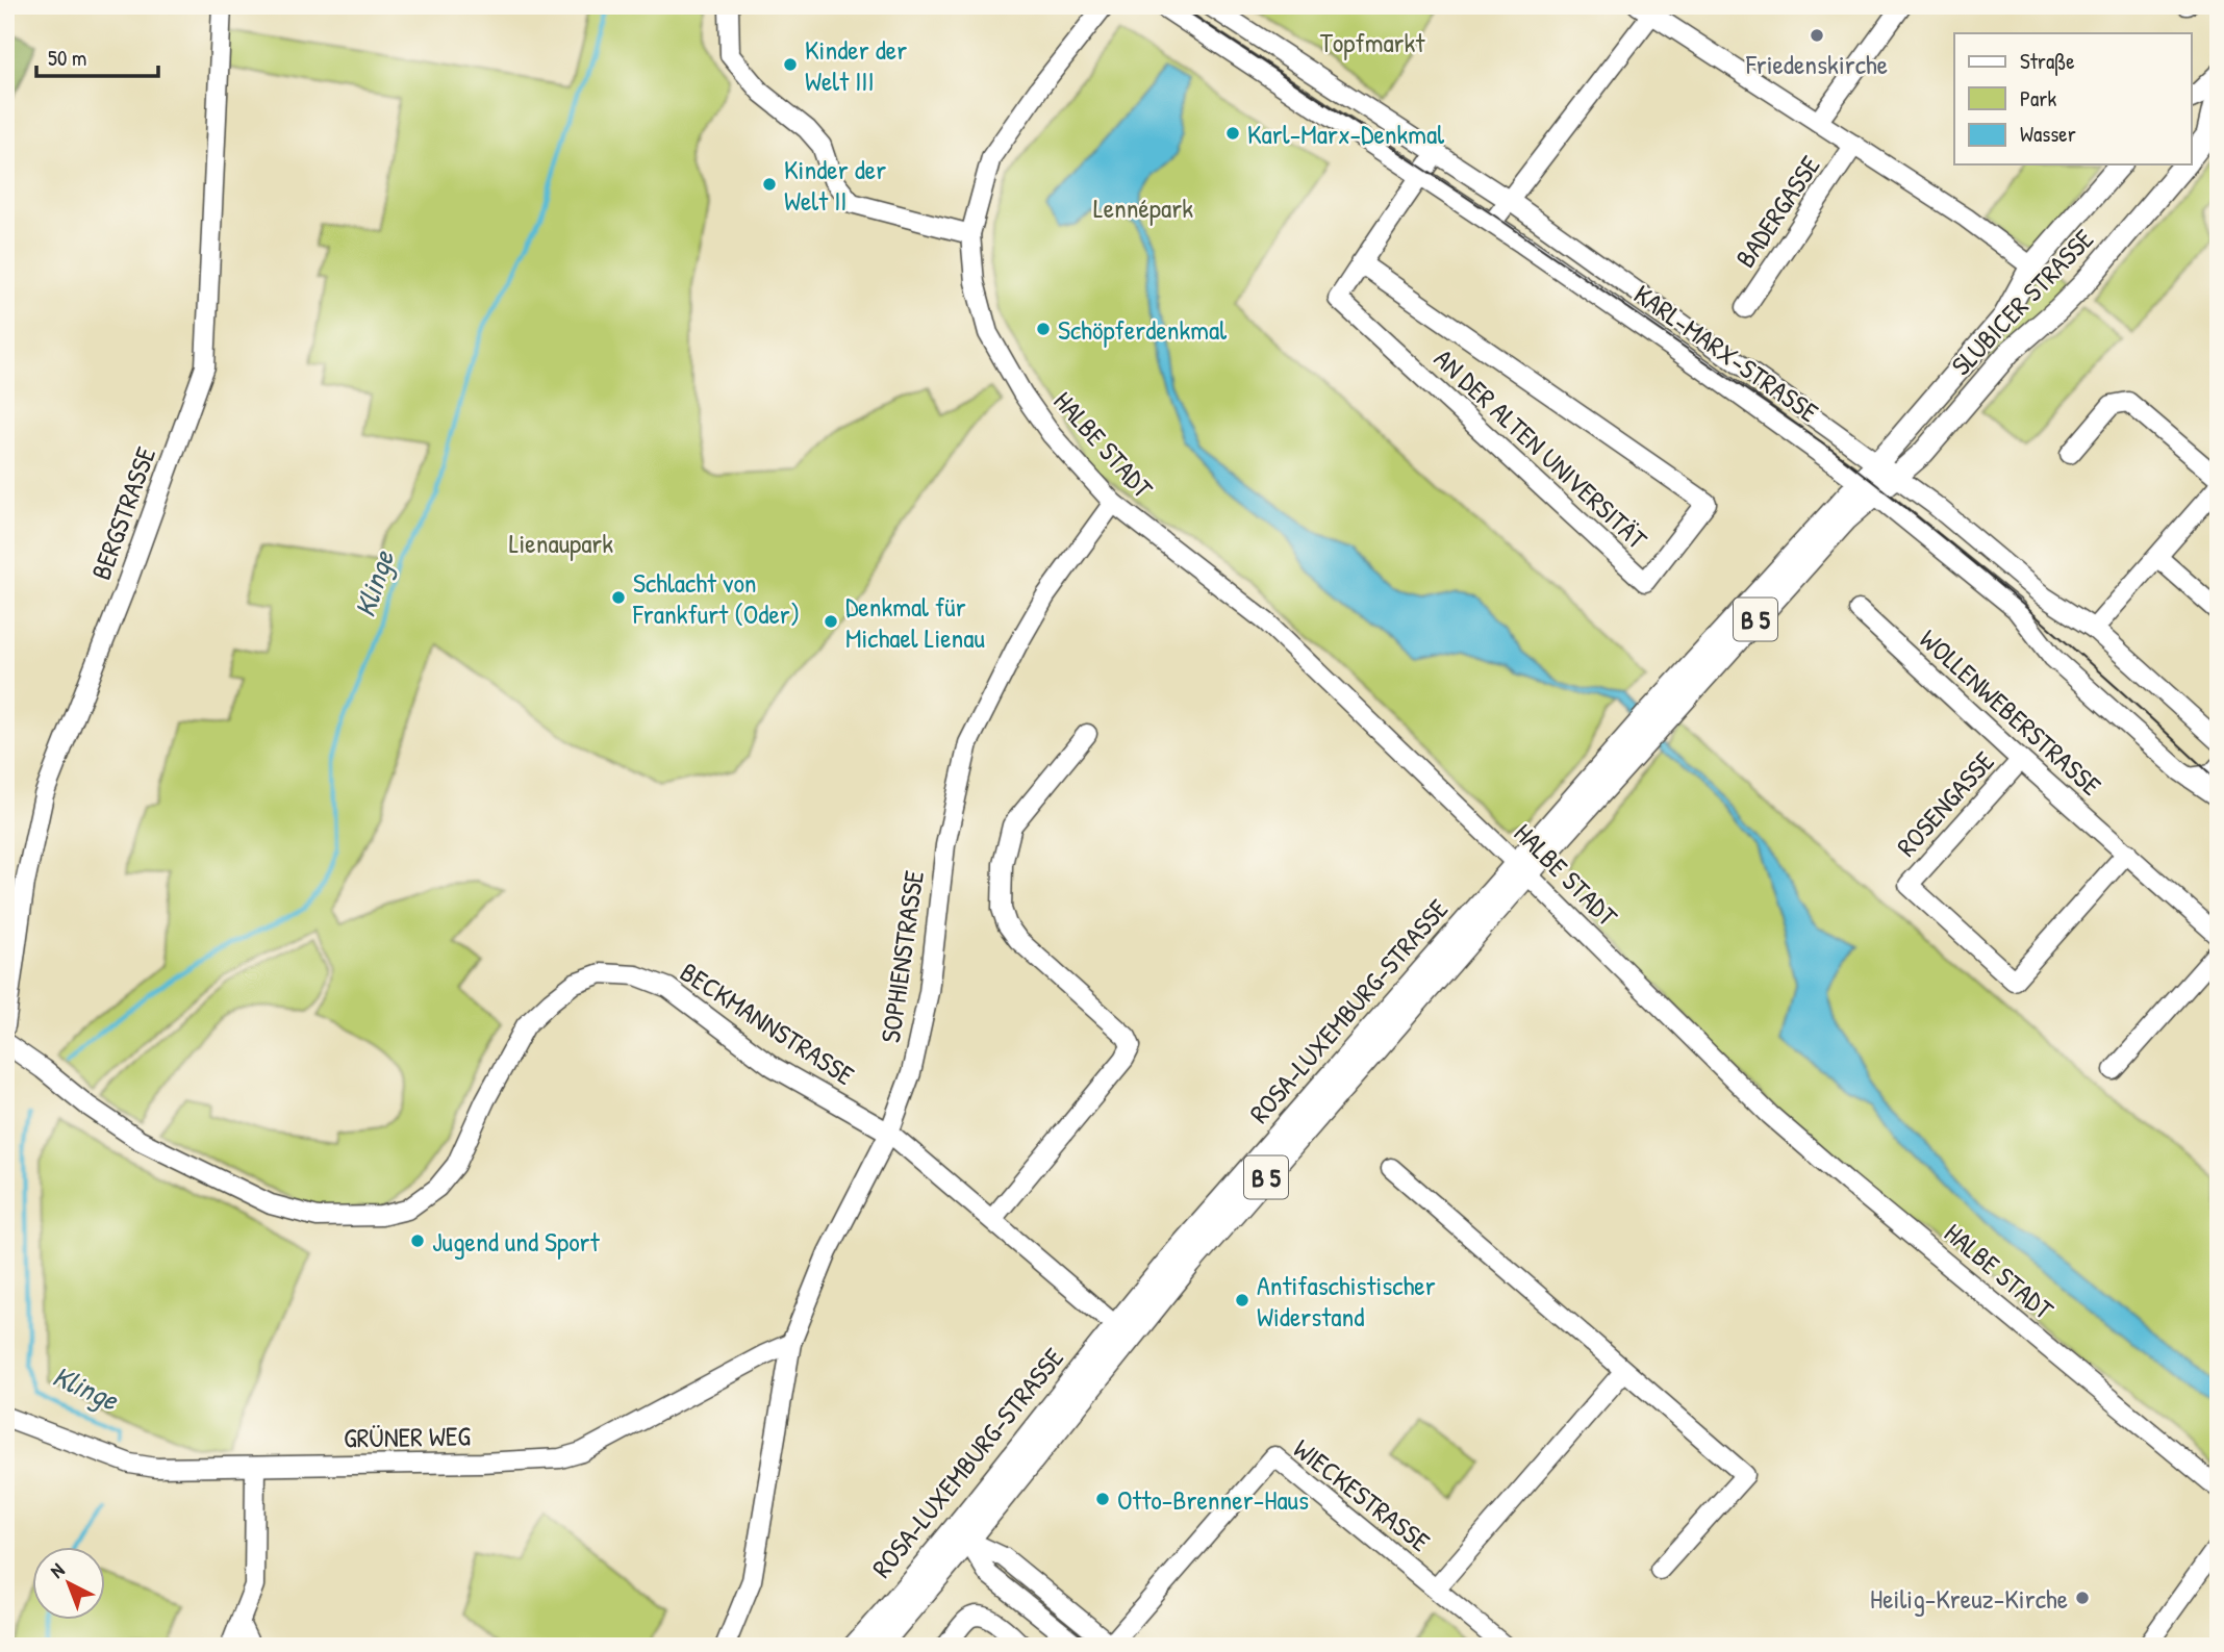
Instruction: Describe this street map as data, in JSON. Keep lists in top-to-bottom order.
{
  "streets": {
    "main road": ["SLUBICER STRASSE", "B 5", "ROSA-LUXEMBURG-STRASSE"],
    "street": [
      "BADERGASSE",
      "KARL-MARX-STRASSE",
      "HALBE STADT",
      "AN DER ALTEN UNIVERSITÄT",
      "BERGSTRASSE",
      "WOLLENWEBERSTRASSE",
      "ROSENGASSE",
      "SOPHIENSTRASSE",
      "BECKMANNSTRASSE",
      "GRÜNER WEG",
      "WIECKESTRASSE"
    ]
  },
  "crossings": [
    ["SLUBICER STRASSE", "KARL-MARX-STRASSE"],
    ["SLUBICER STRASSE", "ROSA-LUXEMBURG-STRASSE"],
    ["KARL-MARX-STRASSE", "AN DER ALTEN UNIVERSITÄT"],
    ["KARL-MARX-STRASSE", "ROSA-LUXEMBURG-STRASSE"],
    ["HALBE STADT", "SOPHIENSTRASSE"],
    ["HALBE STADT", "ROSA-LUXEMBURG-STRASSE"],
    ["WOLLENWEBERSTRASSE", "ROSENGASSE"],
    ["SOPHIENSTRASSE", "BECKMANNSTRASSE"],
    ["SOPHIENSTRASSE", "GRÜNER WEG"],
    ["ROSA-LUXEMBURG-STRASSE", "BECKMANNSTRASSE"]
  ],
  "water": ["Klinge"],
  "parks": ["Topfmarkt", "Lennépark", "Lienaupark"],
  "places": [
    "Friedenskirche",
    "Kinder der Welt III",
    "Karl-Marx-Denkmal",
    "Kinder der Welt II",
    "Schöpferdenkmal",
    "Schlacht von Frankfurt (Oder)",
    "Denkmal für Michael Lienau",
    "Jugend und Sport",
    "Antifaschistischer Widerstand",
    "Otto-Brenner-Haus",
    "Heilig-Kreuz-Kirche"
  ],
  "legend": ["Straße", "Park", "Wasser"],
  "scale_bar": "50 m",
  "north": "top left"
}
